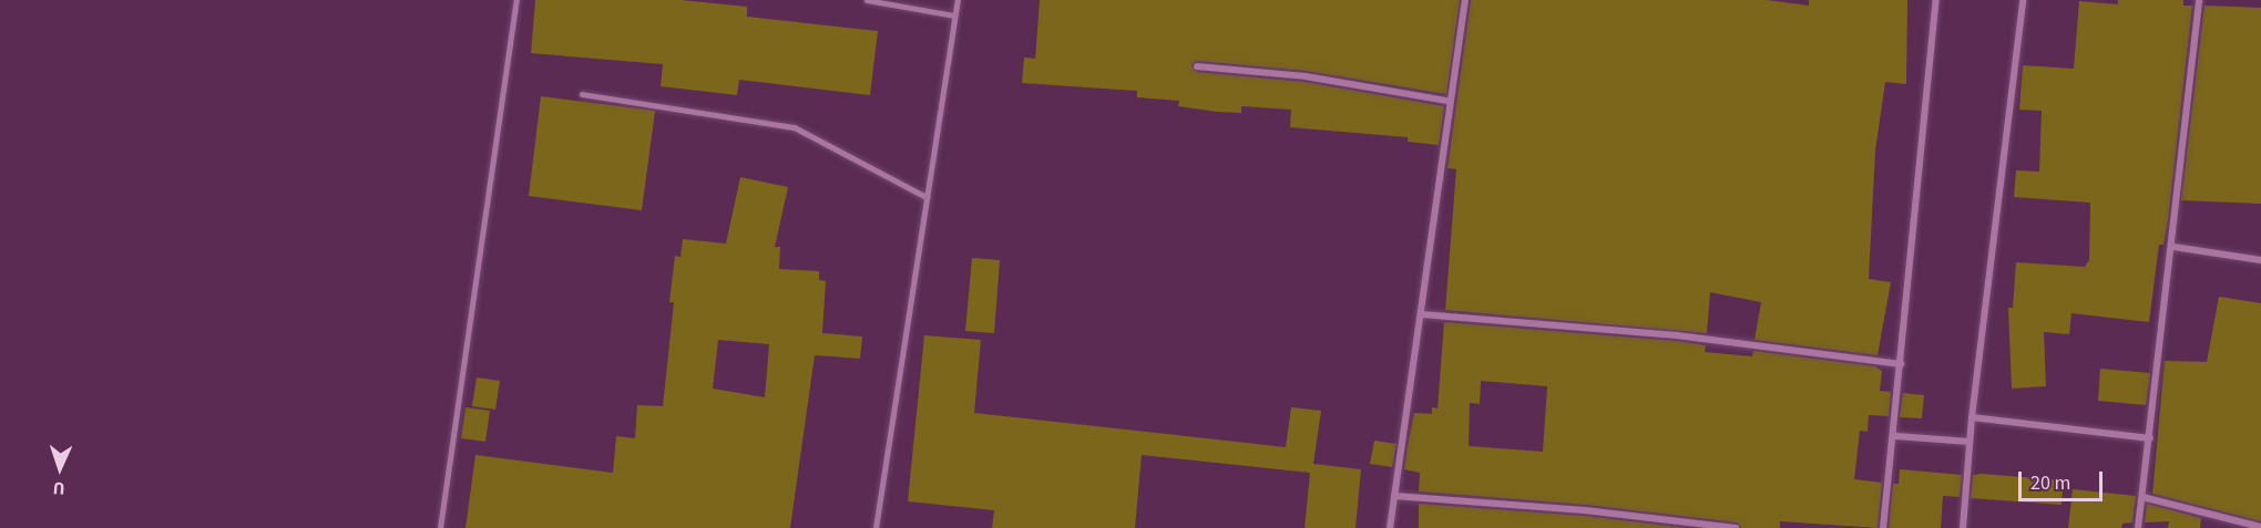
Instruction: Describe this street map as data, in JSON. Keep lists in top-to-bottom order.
{
  "scale_bar": "20 m",
  "north": "bottom"
}
